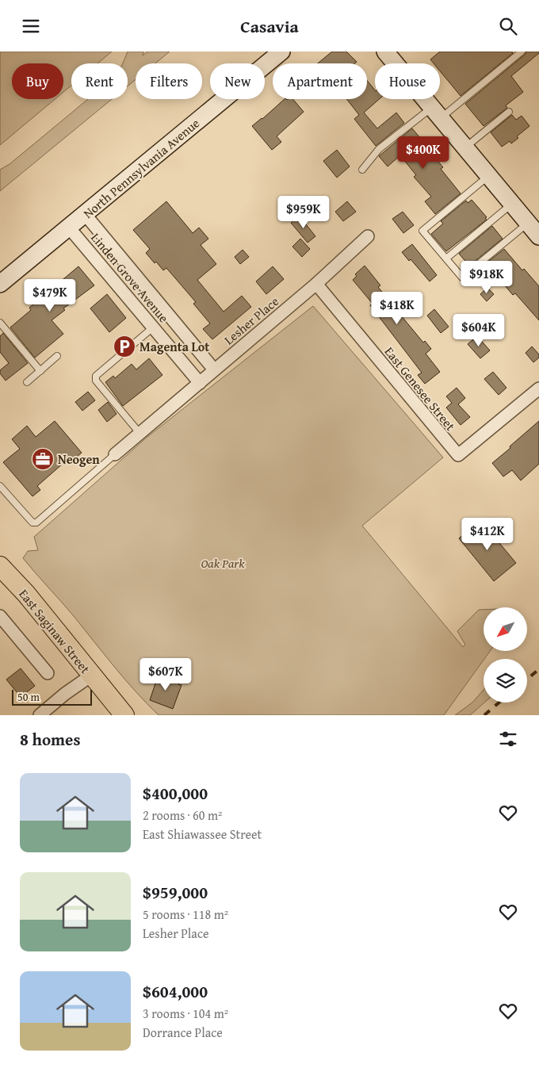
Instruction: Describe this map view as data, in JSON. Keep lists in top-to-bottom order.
{
  "streets": {
    "main road": ["North Pennsylvania Avenue", "East Saginaw Street"],
    "street": ["Linden Grove Avenue", "Lesher Place", "East Genesee Street"]
  },
  "crossings": [
    ["North Pennsylvania Avenue", "Linden Grove Avenue"],
    ["Linden Grove Avenue", "Lesher Place"],
    ["Lesher Place", "East Genesee Street"]
  ],
  "parks": ["Oak Park"],
  "places": {
    "parking": ["Magenta Lot"],
    "office": ["Neogen"]
  },
  "scale_bar": "50 m",
  "north": "bottom left",
  "page": {
    "header": "Casavia",
    "chip": [
      "Buy",
      "Rent",
      "Filters",
      "New",
      "Apartment",
      "House"
    ],
    "price": [
      "$400K",
      "$959K",
      "$918K",
      "$479K",
      "$418K",
      "$604K",
      "$412K",
      "$607K"
    ],
    "scale": "50 m",
    "heading": "8 homes",
    "list": [
      {
        "name": "$400,000",
        "note": "2 rooms · 60 m² · East Shiawassee Street"
      },
      {
        "name": "$959,000",
        "note": "5 rooms · 118 m² · Lesher Place"
      },
      {
        "name": "$604,000",
        "note": "3 rooms · 104 m² · Dorrance Place"
      }
    ]
  }
}
